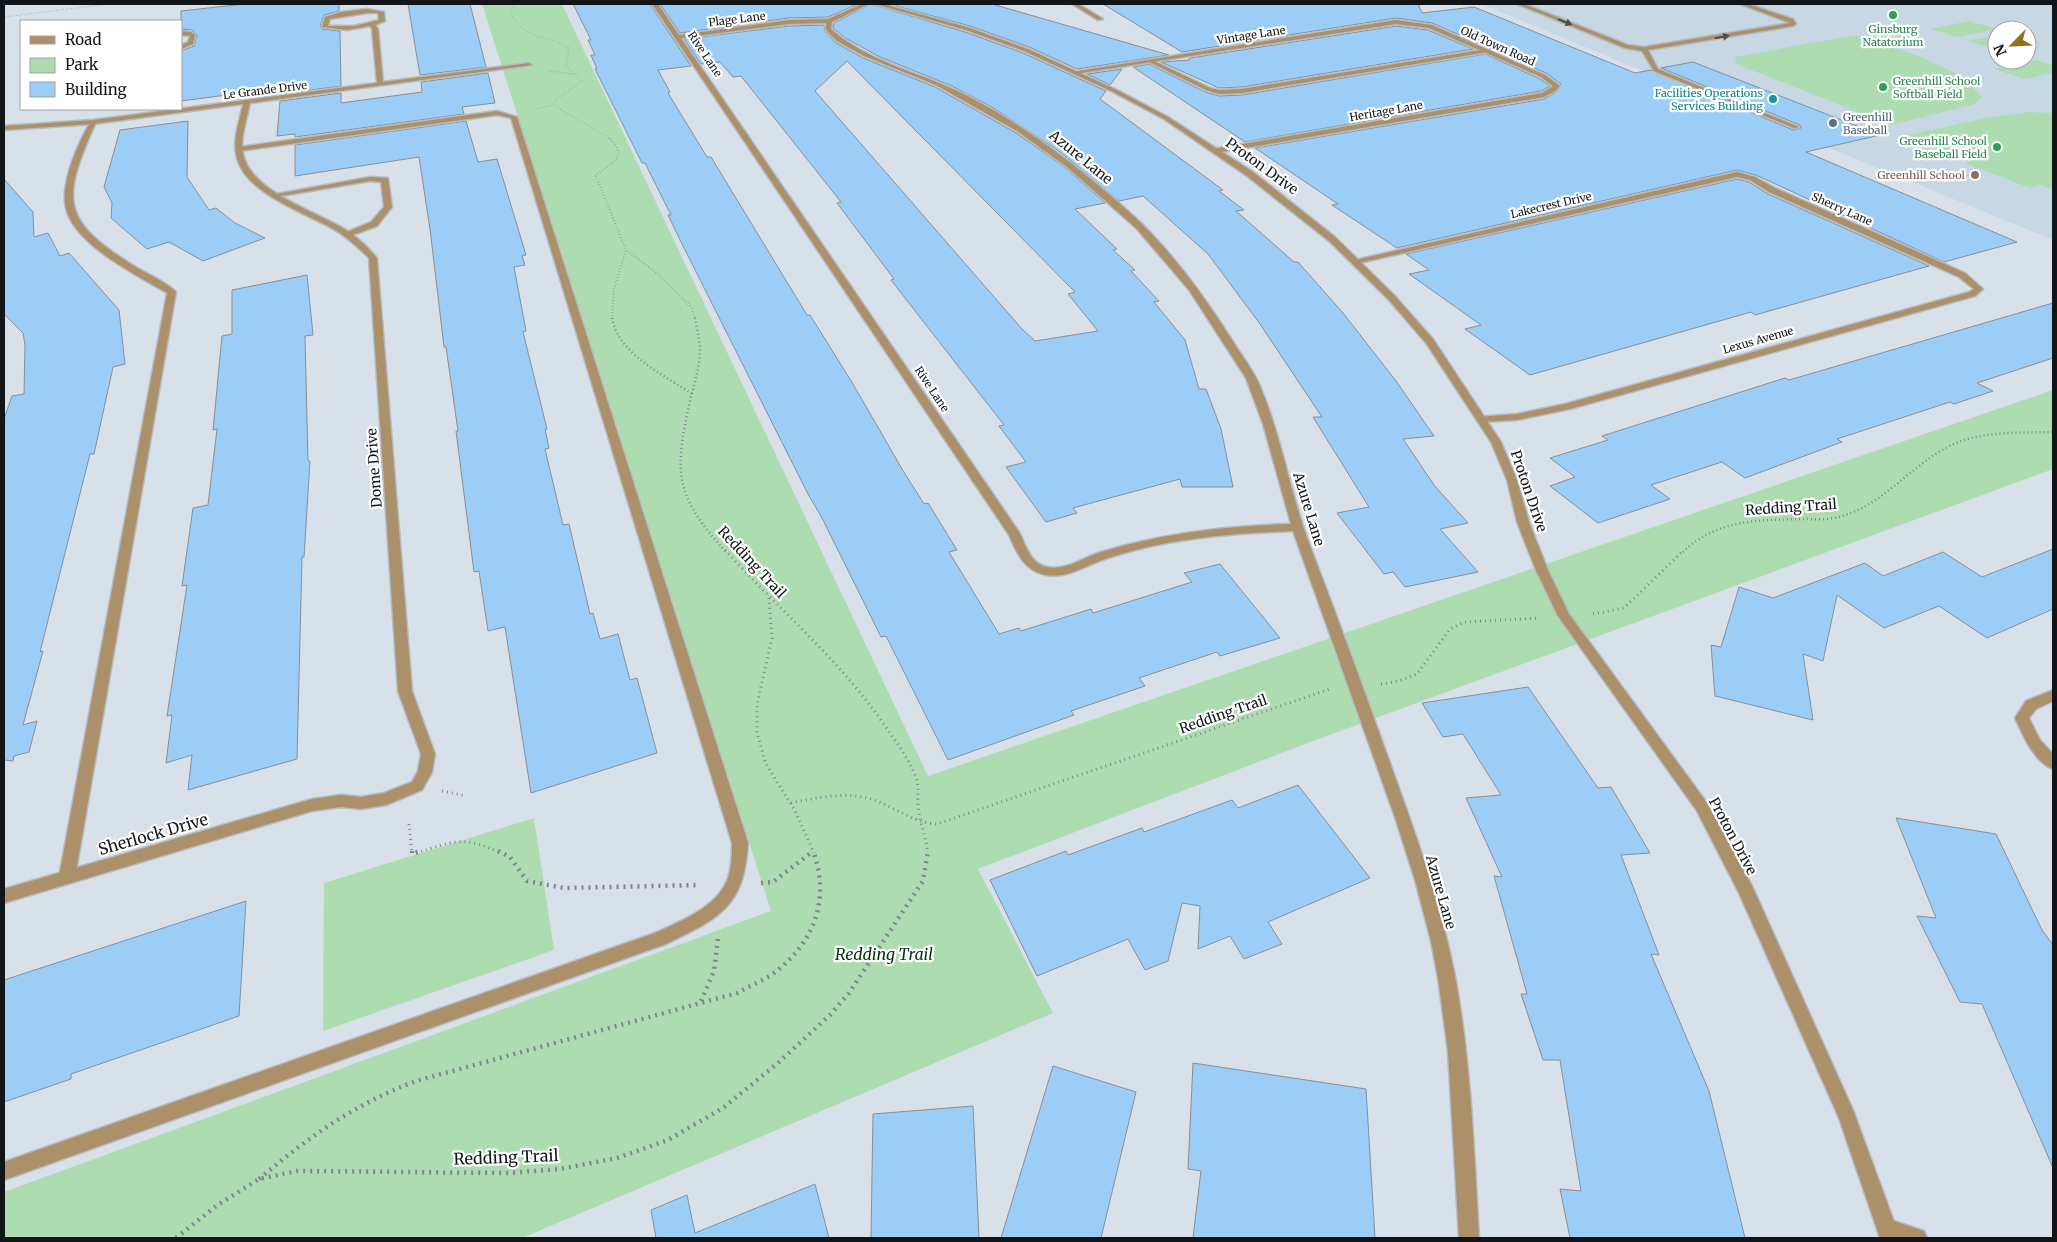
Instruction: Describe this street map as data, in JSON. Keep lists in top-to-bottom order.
{
  "streets": {
    "street": [
      "Plage Lane",
      "Vintage Lane",
      "Old Town Road",
      "Rive Lane",
      "Le Grande Drive",
      "Heritage Lane",
      "Azure Lane",
      "Proton Drive",
      "Lakecrest Drive",
      "Sherry Lane",
      "Lexus Avenue",
      "Dome Drive",
      "Sherlock Drive"
    ],
    "path": ["Redding Trail"]
  },
  "crossings": [
    ["Plage Lane", "Rive Lane"],
    ["Plage Lane", "Azure Lane"],
    ["Vintage Lane", "Old Town Road"],
    ["Vintage Lane", "Proton Drive"],
    ["Old Town Road", "Heritage Lane"],
    ["Rive Lane", "Azure Lane"],
    ["Le Grande Drive", "Dome Drive"],
    ["Heritage Lane", "Proton Drive"],
    ["Proton Drive", "Lakecrest Drive"],
    ["Proton Drive", "Lexus Avenue"],
    ["Lakecrest Drive", "Sherry Lane"],
    ["Sherry Lane", "Lexus Avenue"],
    ["Dome Drive", "Sherlock Drive"]
  ],
  "parks": ["Redding Trail"],
  "places": [
    "Ginsburg Natatorium",
    "Greenhill School Softball Field",
    "Facilities Operations Services Building",
    "Greenhill Baseball",
    "Greenhill School Baseball Field",
    "Greenhill School"
  ],
  "legend": ["Road", "Park", "Building"],
  "north": "bottom left"
}
